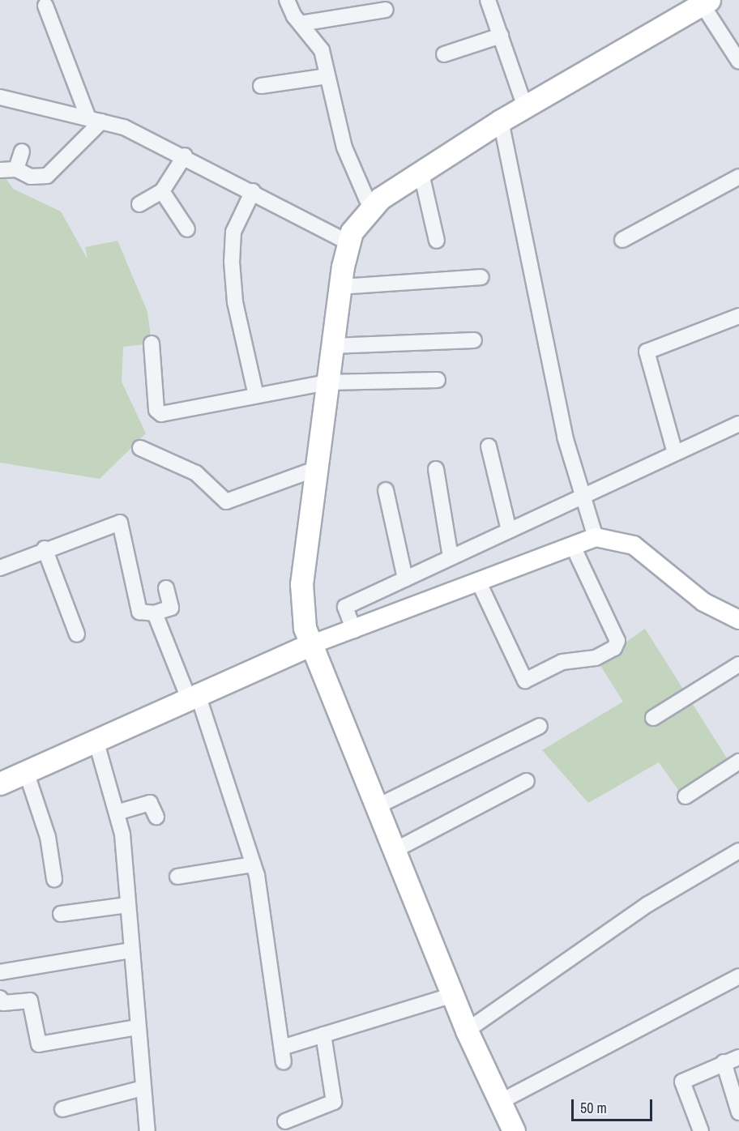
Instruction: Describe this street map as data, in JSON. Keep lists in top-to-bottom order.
{
  "scale_bar": "50 m"
}
